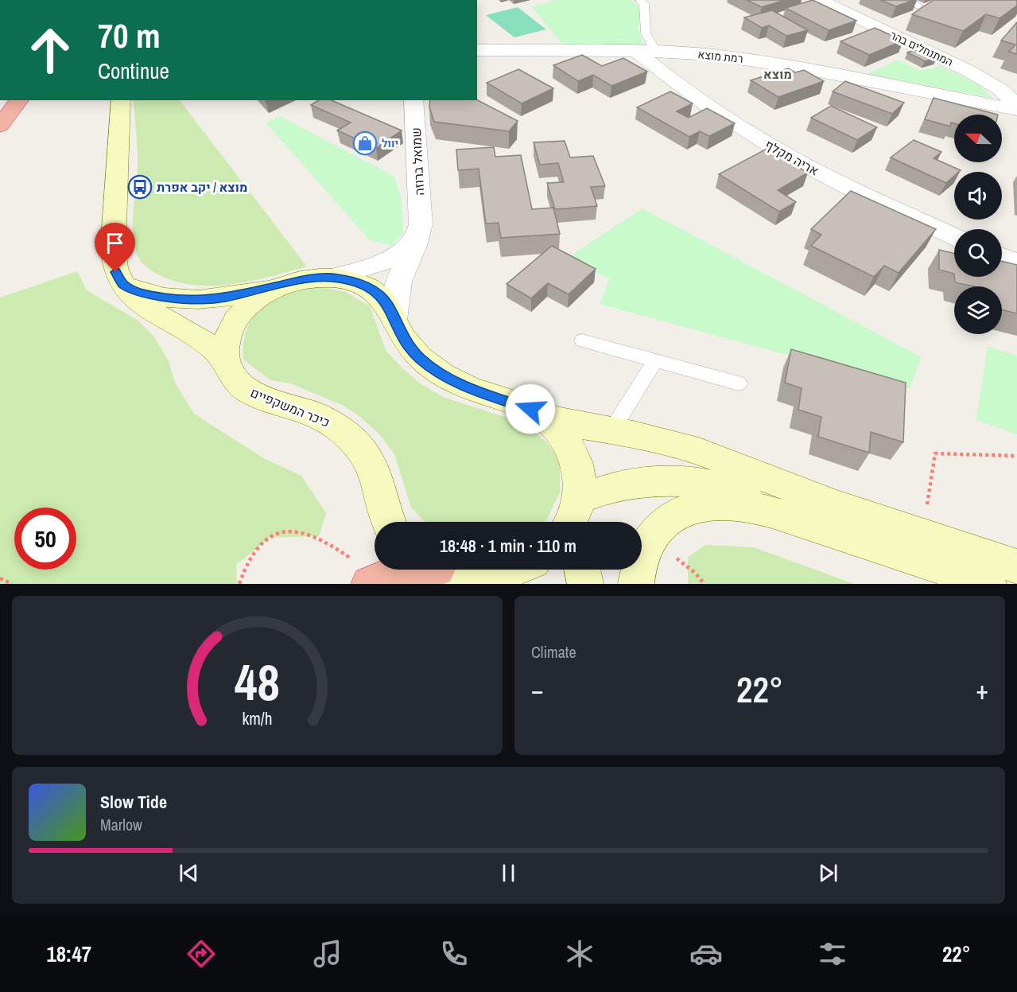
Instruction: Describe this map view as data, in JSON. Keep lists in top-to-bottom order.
{
  "streets": {
    "main road": ["כיכר המשקפיים"],
    "street": [
      "המתנחלים בהר",
      "רמת מוצא",
      "אריה מקלף",
      "שמואל ברוזה"
    ]
  },
  "crossings": [
    ["המתנחלים בהר", "רמת מוצא"],
    ["רמת מוצא", "אריה מקלף"]
  ],
  "districts": ["מוצא"],
  "places": {
    "shop": ["יוול"],
    "bus stop": ["מוצא / יקב אפרת"]
  },
  "north": "left",
  "page": {
    "turn": ["70 m", "Continue"],
    "limit": "50",
    "trip": "18:48 · 1 min · 110 m",
    "tile": "Climate",
    "heat": ["−", "22°", "+"],
    "song": ["Slow Tide", "Marlow"],
    "tabs": ["18:47", "22°"],
    "gauge": ["48", "km/h"]
  }
}
